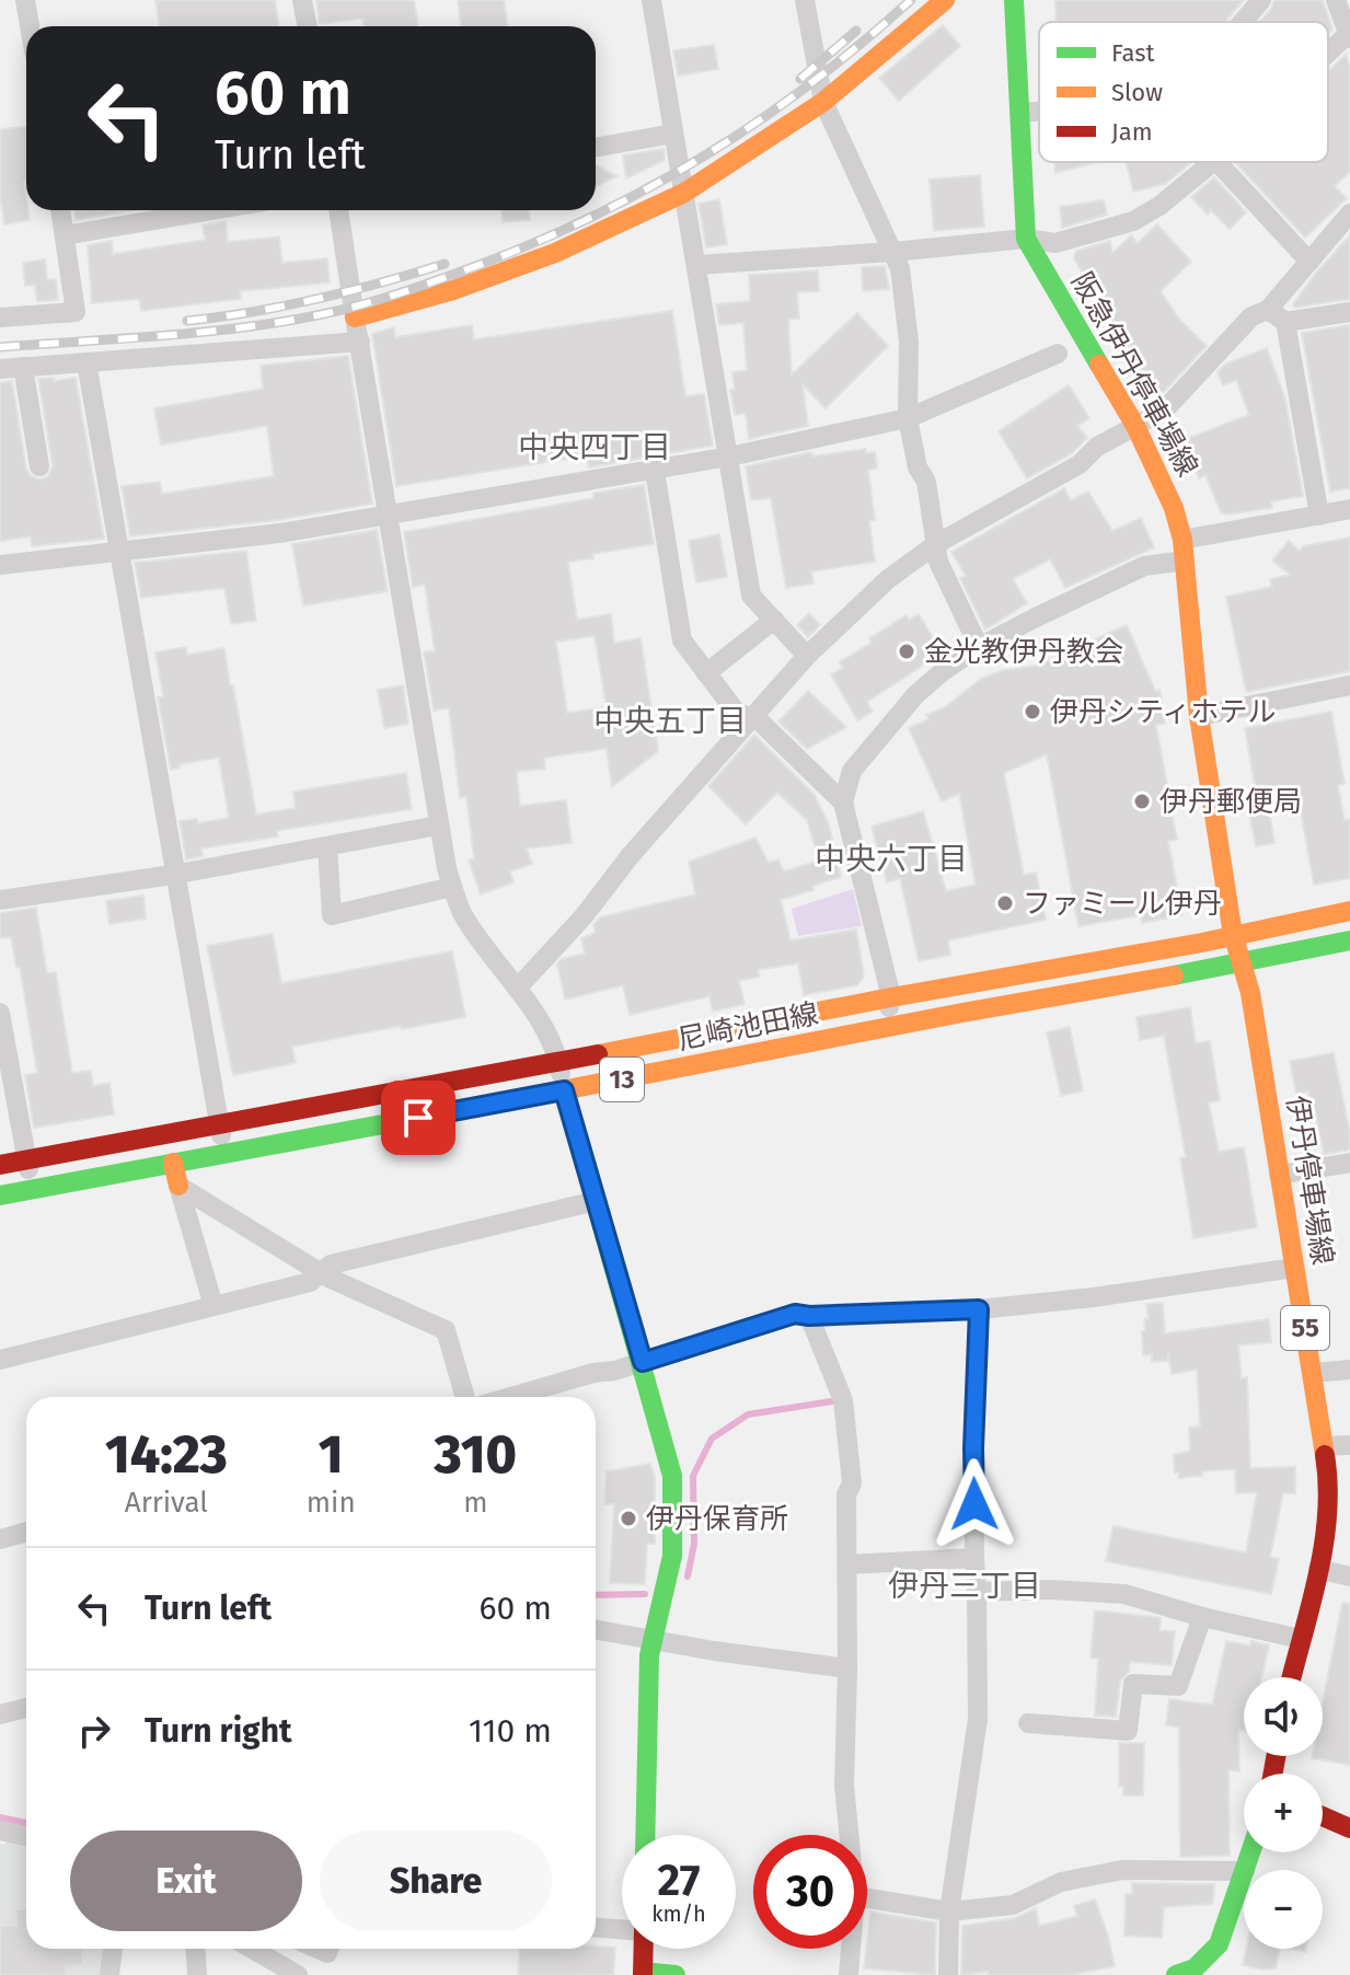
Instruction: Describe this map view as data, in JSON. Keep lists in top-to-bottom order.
{
  "streets": {
    "main road": [
      "阪急伊丹停車場線",
      "尼崎池田線",
      "13",
      "伊丹停車場線",
      "55"
    ]
  },
  "crossings": [
    ["阪急伊丹停車場線", "尼崎池田線"],
    ["阪急伊丹停車場線", "伊丹停車場線"],
    ["尼崎池田線", "伊丹停車場線"]
  ],
  "districts": [
    "中央四丁目",
    "中央五丁目",
    "中央六丁目",
    "伊丹三丁目"
  ],
  "places": [
    "金光教伊丹教会",
    "伊丹シティホテル",
    "伊丹郵便局",
    "ファミール伊丹",
    "伊丹保育所"
  ],
  "legend": ["Fast", "Slow", "Jam"],
  "page": {
    "turn": ["60 m", "Turn left"],
    "eta": [
      "14:23",
      "Arrival",
      "1",
      "min",
      "310",
      "m"
    ],
    "list": [
      {
        "name": "Turn left",
        "value": "60 m"
      },
      {
        "name": "Turn right",
        "value": "110 m"
      }
    ],
    "map_buttons": ["+", "−"],
    "buttons": ["Exit", "Share"],
    "speed": "27 km/h",
    "limit": "30"
  }
}
